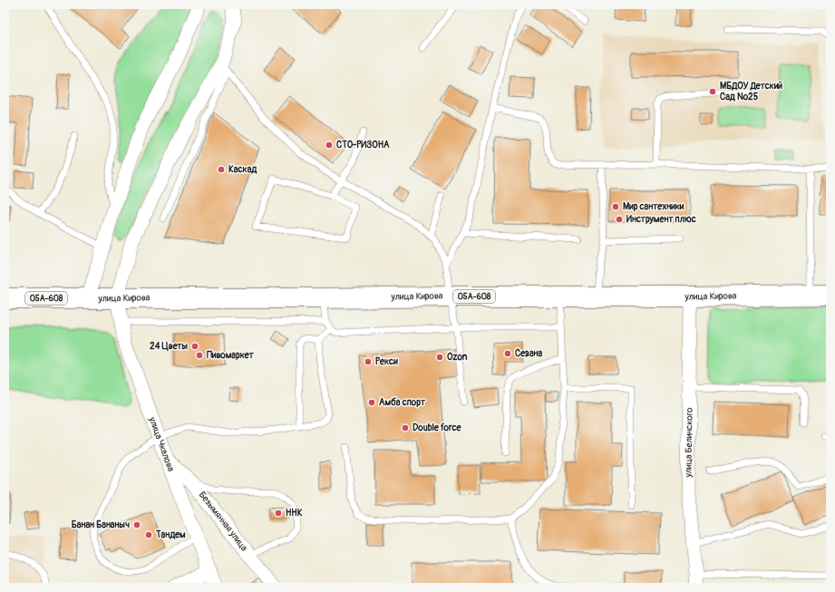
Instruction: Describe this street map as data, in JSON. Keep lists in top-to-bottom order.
{
  "streets": {
    "main road": ["улица Кирова", "05А-608"],
    "street": ["улица Белинского", "улица Чкалова", "Безымянная улица"]
  },
  "crossings": [
    ["улица Кирова", "улица Белинского"],
    ["улица Кирова", "улица Чкалова"],
    ["улица Чкалова", "Безымянная улица"]
  ],
  "places": [
    "МБДОУ Детский Сад №25",
    "СТО-РИЗОНА",
    "Каскад",
    "Мир сантехники",
    "Инструмент плюс",
    "24 Цветы",
    "Сезана",
    "Пивомаркет",
    "Ozon",
    "Рекси",
    "Амба спорт",
    "Double force",
    "ННК",
    "Банан Бананыч",
    "Тандем"
  ]
}
